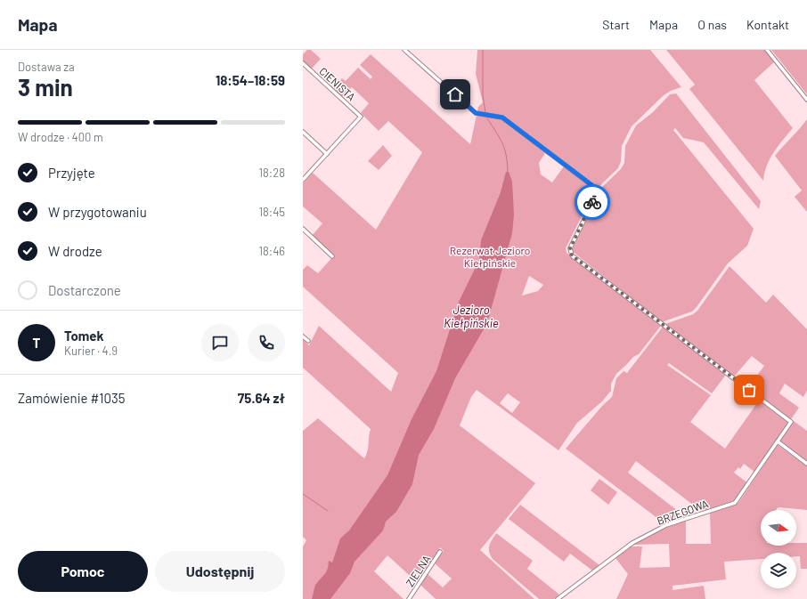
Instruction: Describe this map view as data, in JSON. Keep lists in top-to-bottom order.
{
  "streets": {
    "street": ["CIENISTA", "BRZEGOWA", "ZIELNA"]
  },
  "water": ["Jezioro Kiełpińskie"],
  "parks": ["Rezerwat Jezioro Kiełpińskie"],
  "north": "right",
  "page": {
    "header": "Mapa",
    "nav": [
      "Start",
      "Mapa",
      "O nas",
      "Kontakt"
    ],
    "heading": ["3 min", "Dostawa za", "18:54–18:59"],
    "panel": [
      "Tomek",
      "Kurier · 4.9",
      "Zamówienie #1035",
      "75.64 zł"
    ],
    "bar": "W drodze · 400 m",
    "list": [
      ["Przyjęte", "18:28"],
      ["W przygotowaniu", "18:45"],
      ["W drodze", "18:46"],
      "Dostarczone"
    ],
    "round": "T",
    "buttons": ["Pomoc", "Udostępnij"]
  }
}
